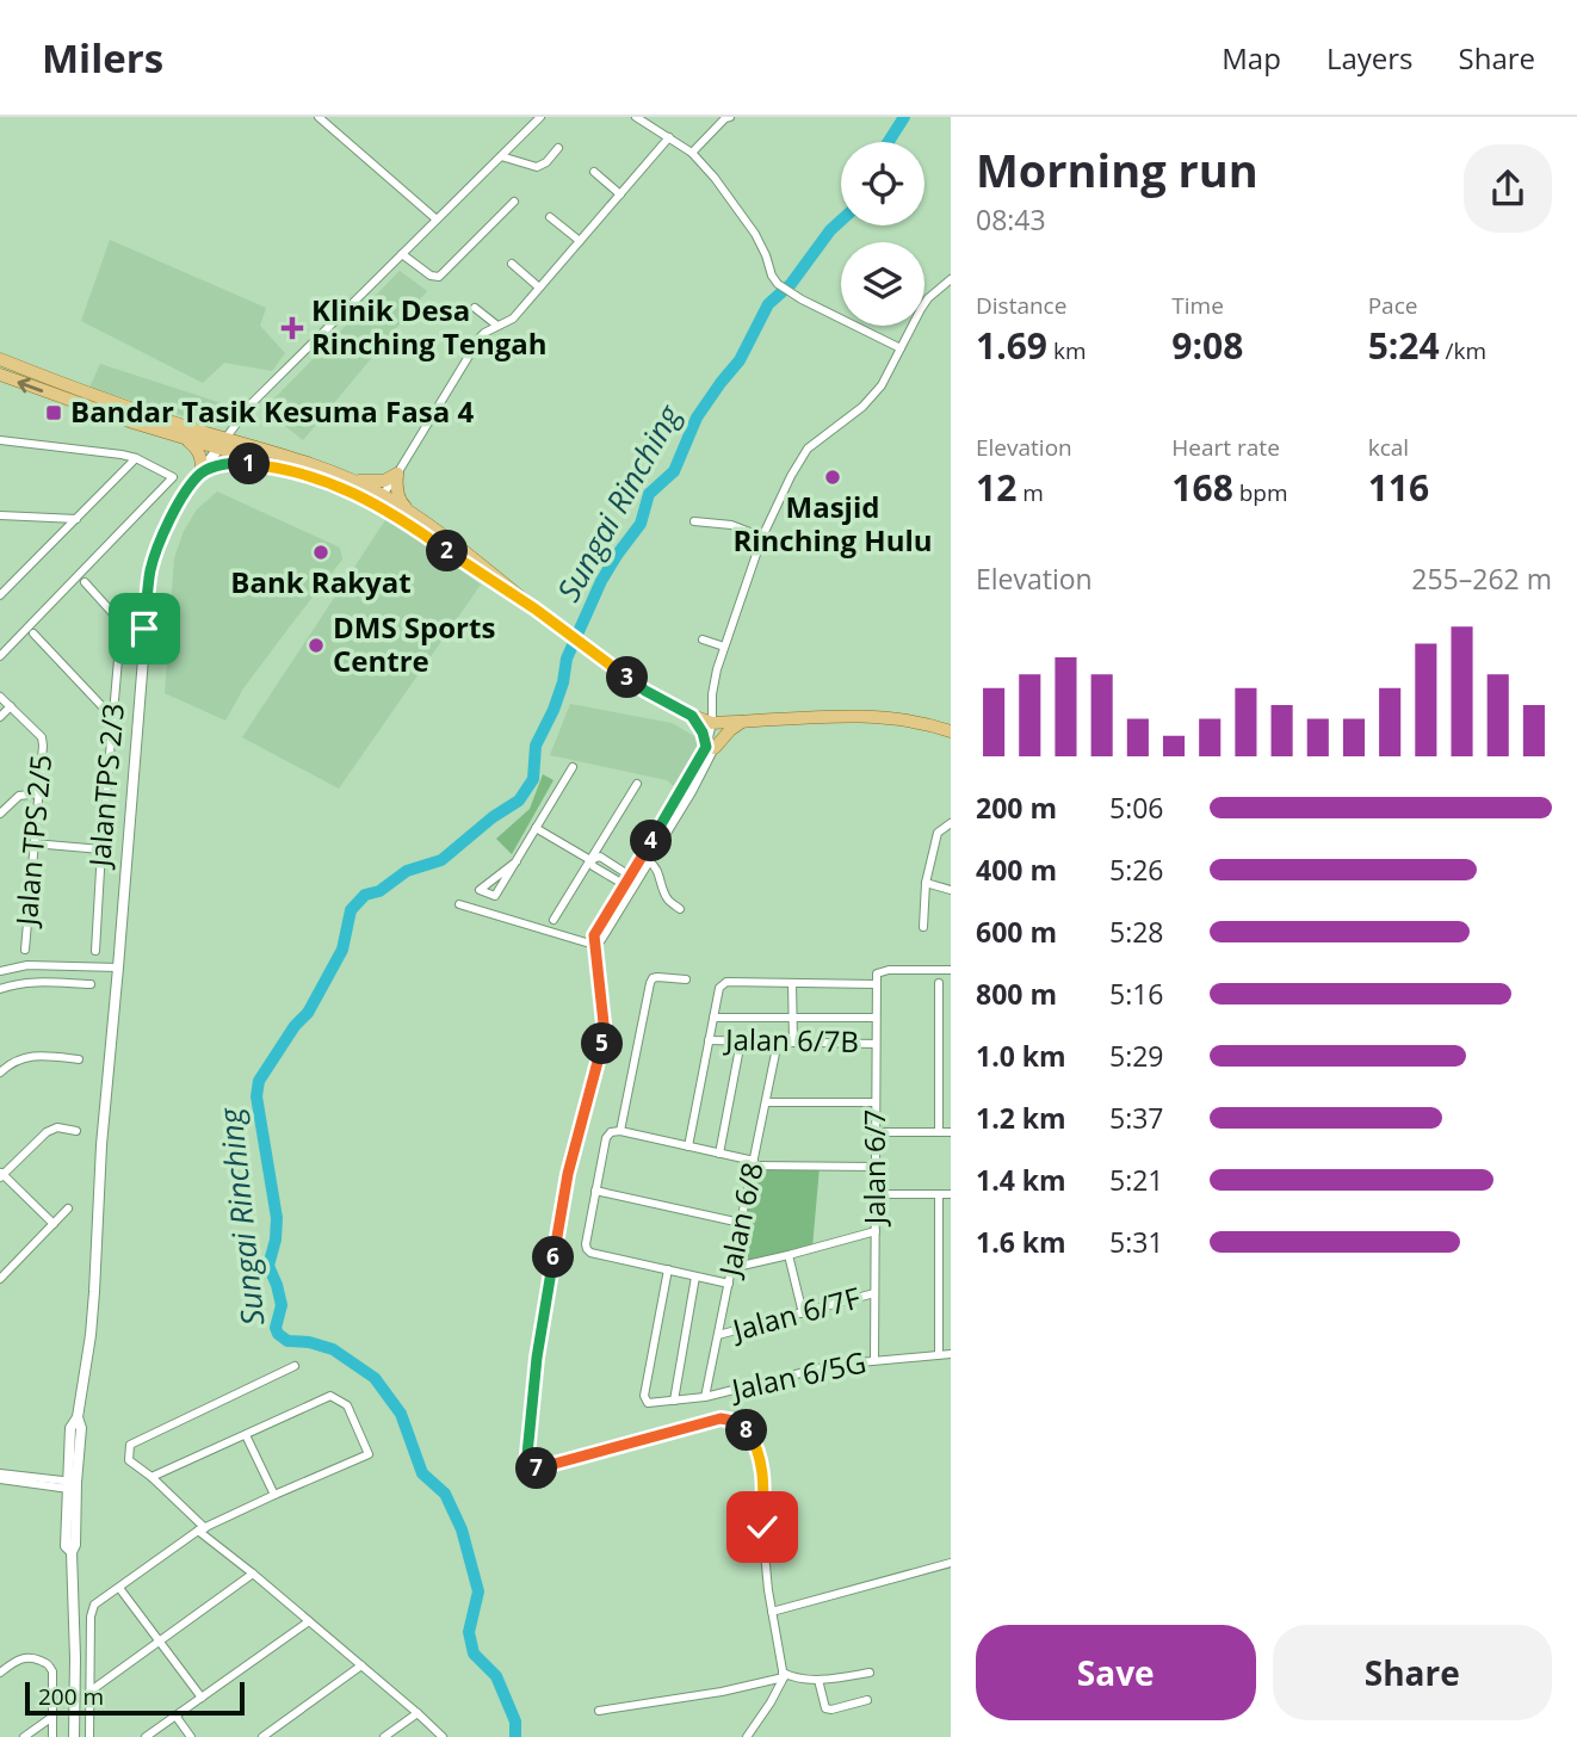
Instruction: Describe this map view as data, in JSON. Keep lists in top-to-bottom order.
{
  "streets": {
    "street": [
      "JalanTPS 2/3",
      "Jalan TPS 2/5",
      "Jalan 6/7B",
      "Jalan 6/7",
      "Jalan 6/8",
      "Jalan 6/7F",
      "Jalan 6/5G"
    ]
  },
  "crossings": [
    ["Jalan 6/7B", "Jalan 6/7"],
    ["Jalan 6/7B", "Jalan 6/8"],
    ["Jalan 6/7", "Jalan 6/7F"],
    ["Jalan 6/7", "Jalan 6/5G"],
    ["Jalan 6/8", "Jalan 6/7F"],
    ["Jalan 6/8", "Jalan 6/5G"]
  ],
  "water": ["Sungai Rinching"],
  "places": {
    "health": ["Klinik Desa Rinching Tengah"],
    "transit": ["Bandar Tasik Kesuma Fasa 4"],
    "other": ["Masjid Rinching Hulu", "Bank Rakyat", "DMS Sports Centre"]
  },
  "scale_bar": "200 m",
  "page": {
    "header": "Milers",
    "nav": ["Map", "Layers", "Share"],
    "heading": ["Morning run", "08:43"],
    "stats": [
      ["Distance", "1.69 km"],
      ["Time", "9:08"],
      ["Pace", "5:24 /km"],
      ["Elevation", "12 m"],
      ["Heart rate", "168 bpm"],
      ["kcal", "116"]
    ],
    "pins": [
      "1",
      "2",
      "3",
      "4",
      "5",
      "6",
      "8",
      "7"
    ],
    "chart": ["Elevation", "255–262 m"],
    "list": [
      {
        "name": "200 m",
        "note": "5:06"
      },
      {
        "name": "400 m",
        "note": "5:26"
      },
      {
        "name": "600 m",
        "note": "5:28"
      },
      {
        "name": "800 m",
        "note": "5:16"
      },
      {
        "name": "1.0 km",
        "note": "5:29"
      },
      {
        "name": "1.2 km",
        "note": "5:37"
      },
      {
        "name": "1.4 km",
        "note": "5:21"
      },
      {
        "name": "1.6 km",
        "note": "5:31"
      }
    ],
    "buttons": ["Save", "Share"],
    "scale": "200 m"
  }
}
